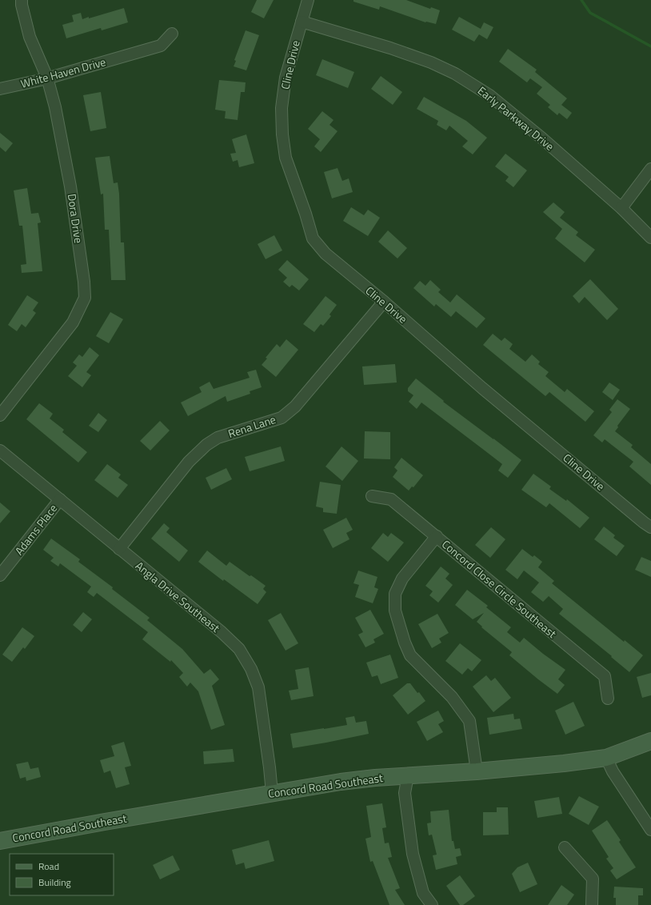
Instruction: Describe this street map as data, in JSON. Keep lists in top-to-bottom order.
{
  "streets": {
    "street": [
      "Cline Drive",
      "White Haven Drive",
      "Early Parkway Drive",
      "Dora Drive",
      "Rena Lane",
      "Adams Place",
      "Concord Close Circle Southeast",
      "Angla Drive Southeast",
      "Concord Road Southeast"
    ]
  },
  "crossings": [
    ["Cline Drive", "Early Parkway Drive"],
    ["Cline Drive", "Rena Lane"],
    ["White Haven Drive", "Dora Drive"],
    ["Rena Lane", "Angla Drive Southeast"],
    ["Adams Place", "Angla Drive Southeast"],
    ["Angla Drive Southeast", "Concord Road Southeast"]
  ],
  "legend": ["Road", "Building"]
}
